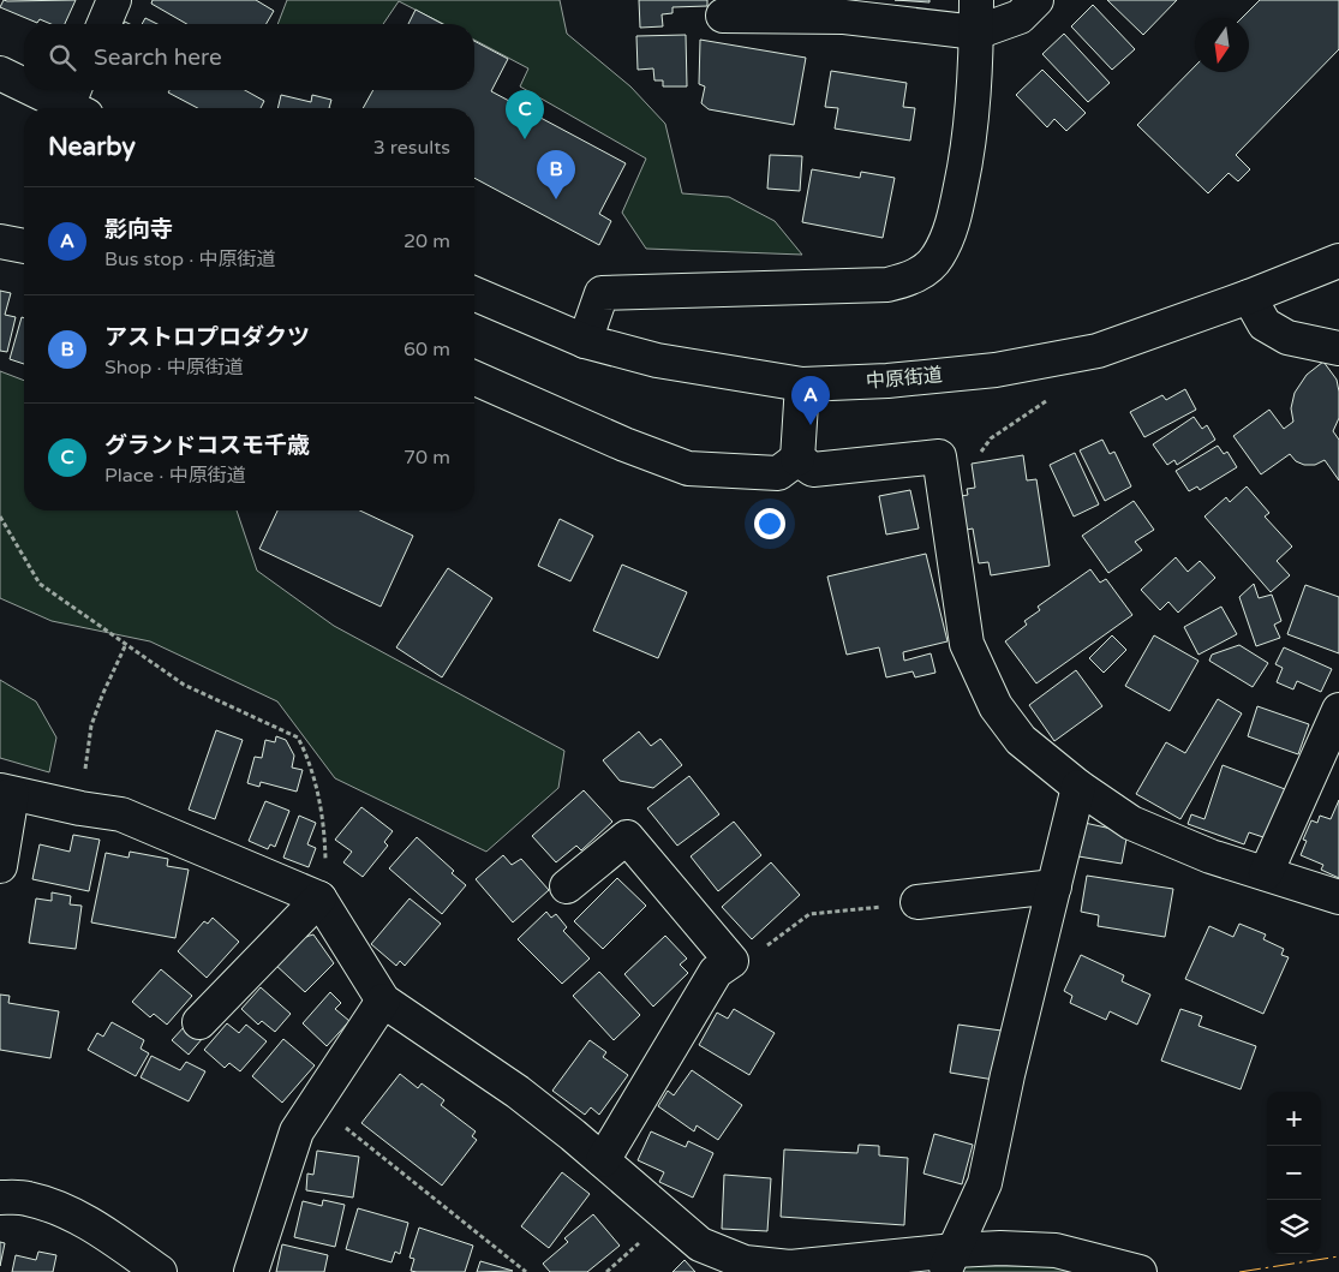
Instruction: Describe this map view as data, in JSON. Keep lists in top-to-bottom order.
{
  "streets": {
    "street": ["中原街道"]
  },
  "north": "bottom",
  "page": {
    "search": "Search here",
    "pins": ["C", "B", "A"],
    "heading": ["Nearby", "3 results"],
    "list": [
      {
        "mark": "A",
        "name": "影向寺",
        "note": "Bus stop · 中原街道",
        "value": "20 m"
      },
      {
        "mark": "B",
        "name": "アストロプロダクツ",
        "note": "Shop · 中原街道",
        "value": "60 m"
      },
      {
        "mark": "C",
        "name": "グランドコスモ千歳",
        "note": "Place · 中原街道",
        "value": "70 m"
      }
    ],
    "map_buttons": ["+", "−"]
  }
}
